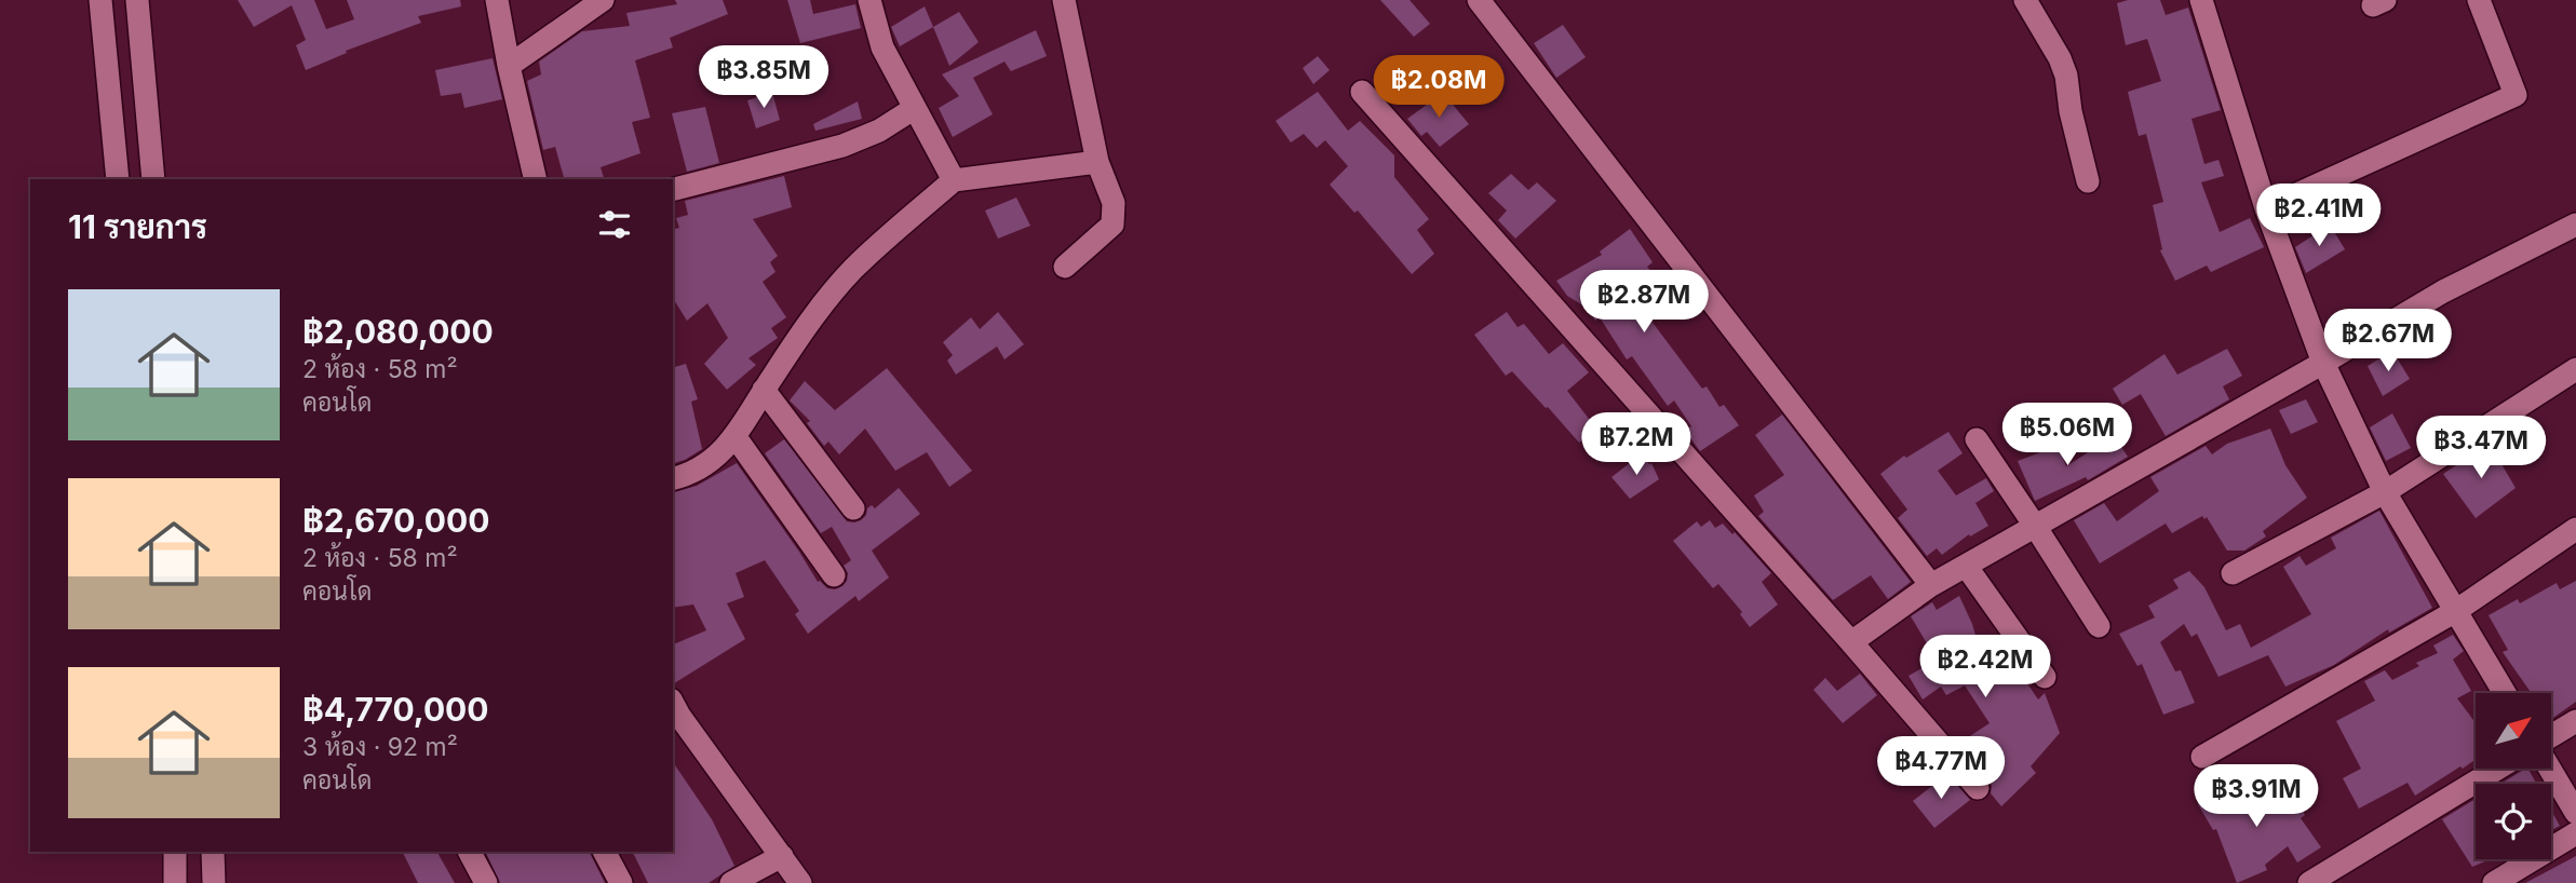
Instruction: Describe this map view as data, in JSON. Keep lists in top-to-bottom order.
{
  "north": "top right",
  "page": {
    "price": [
      "฿3.85M",
      "฿2.08M",
      "฿2.41M",
      "฿2.87M",
      "฿2.67M",
      "฿5.06M",
      "฿7.2M",
      "฿3.47M",
      "฿2.42M",
      "฿4.77M",
      "฿3.91M"
    ],
    "heading": "11 รายการ",
    "list": [
      {
        "name": "฿2,080,000",
        "note": "2 ห้อง · 58 m² · คอนโด"
      },
      {
        "name": "฿2,670,000",
        "note": "2 ห้อง · 58 m² · คอนโด"
      },
      {
        "name": "฿4,770,000",
        "note": "3 ห้อง · 92 m² · คอนโด"
      }
    ]
  }
}
